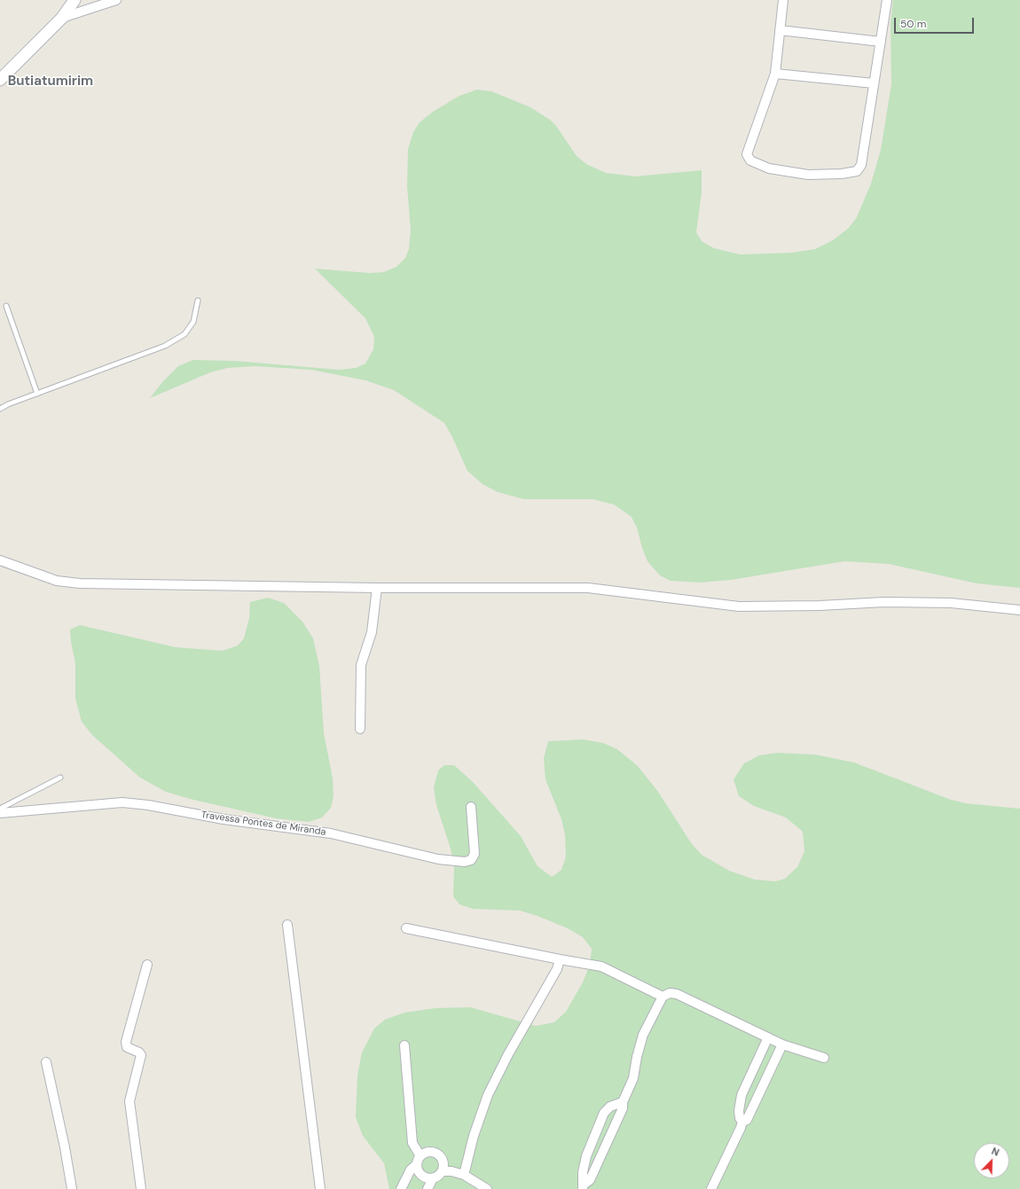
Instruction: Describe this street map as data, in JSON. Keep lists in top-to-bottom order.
{
  "streets": {
    "street": ["Travessa Pontes de Miranda"]
  },
  "districts": ["Butiatumirim"],
  "scale_bar": "50 m",
  "north": "top right"
}
